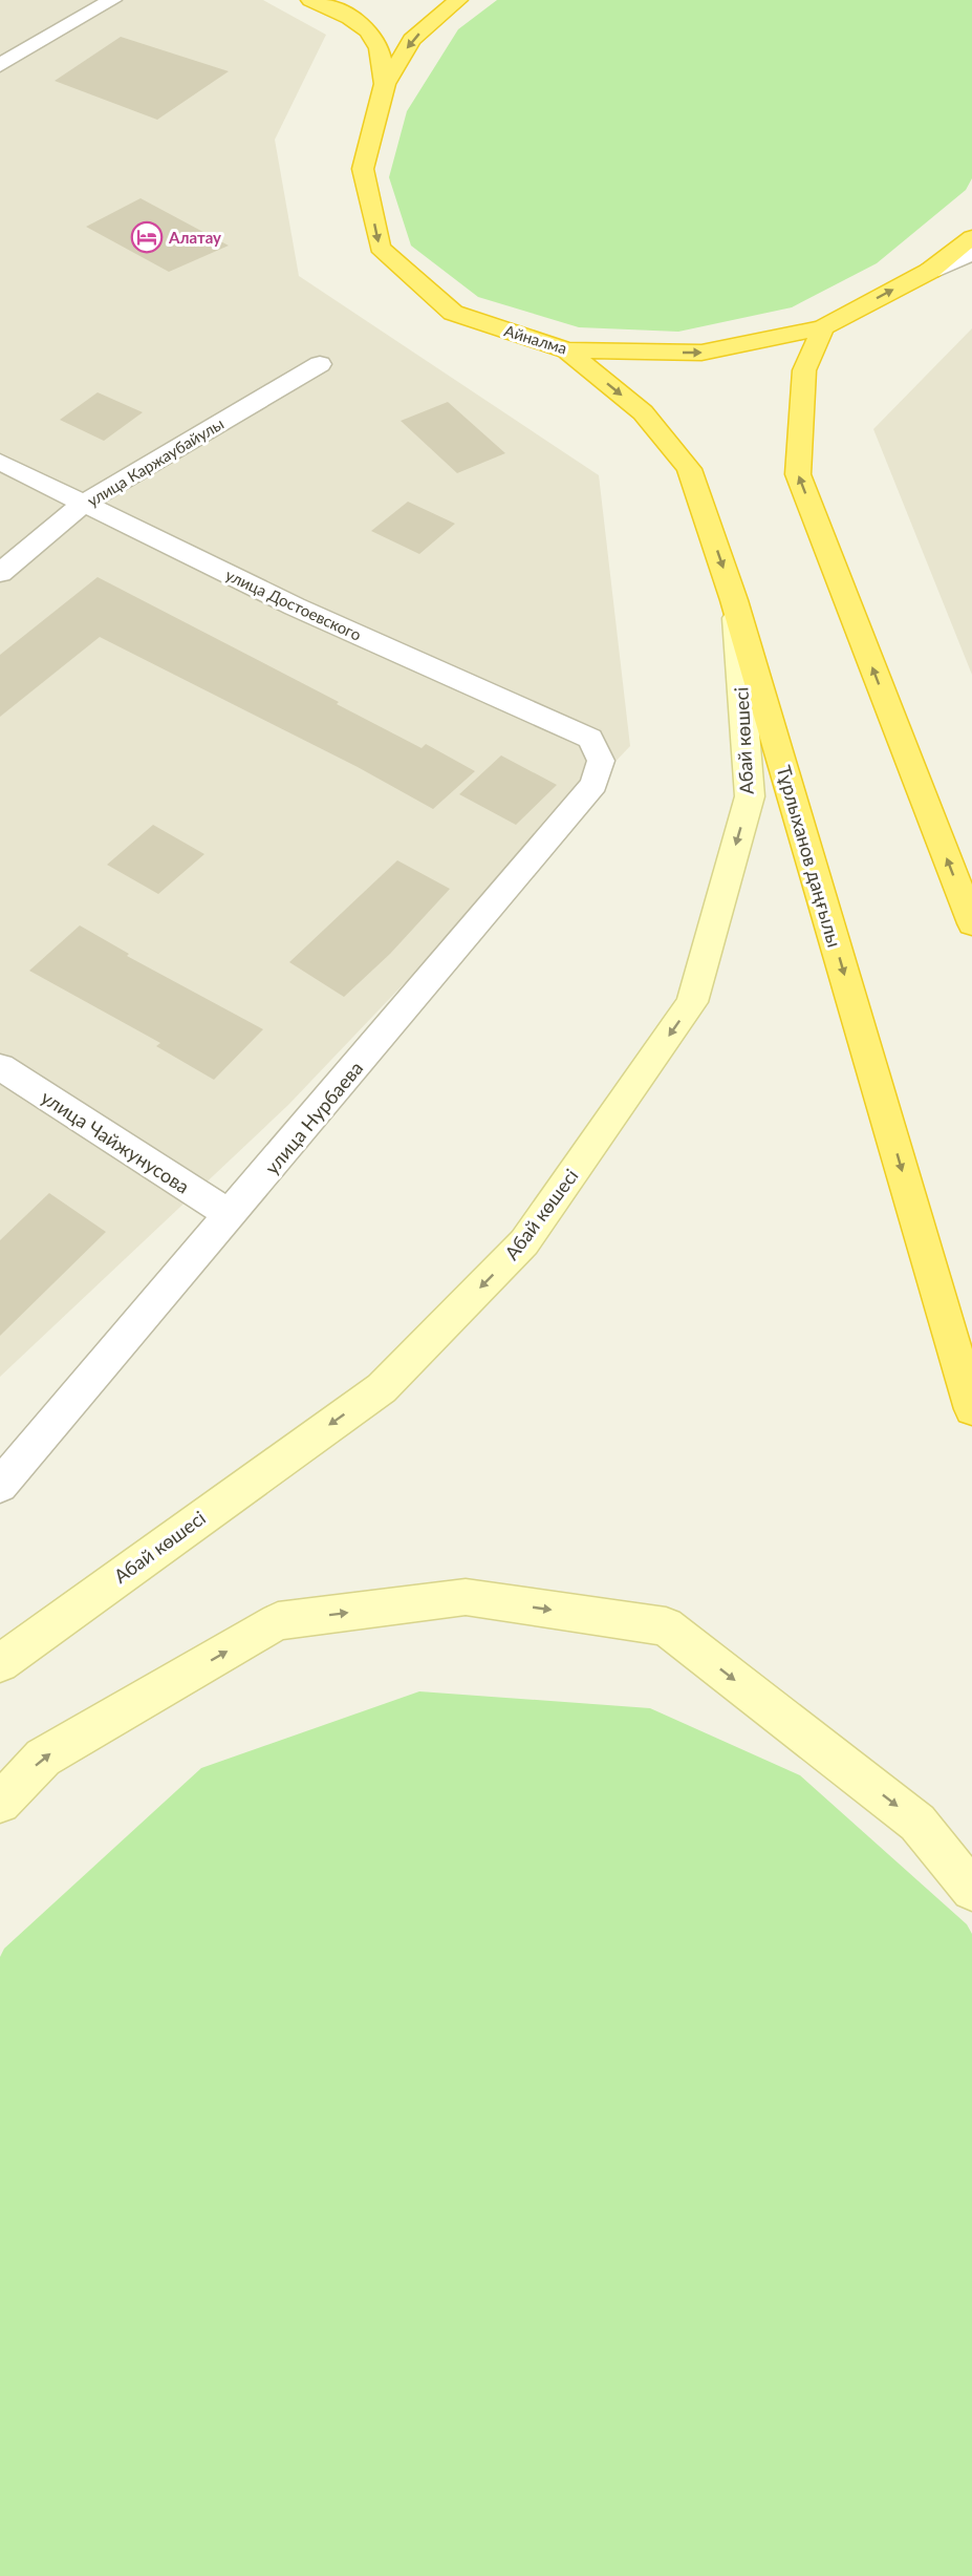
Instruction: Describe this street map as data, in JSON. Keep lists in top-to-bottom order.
{
  "streets": {
    "highway": ["Айналма", "Тұрлыханов даңғылы"],
    "main road": ["Абай көшесі"],
    "street": [
      "улица Каржаубайулы",
      "улица Достоевского",
      "улица Нурбаева",
      "улица Чайжунусова"
    ]
  },
  "crossings": [
    ["Айналма", "Тұрлыханов даңғылы"],
    ["улица Каржаубайулы", "улица Достоевского"],
    ["улица Достоевского", "улица Нурбаева"],
    ["Абай көшесі", "Тұрлыханов даңғылы"],
    ["улица Нурбаева", "улица Чайжунусова"]
  ],
  "one_way": ["Абай көшесі"],
  "places": {
    "hotel": ["Алатау"]
  }
}
